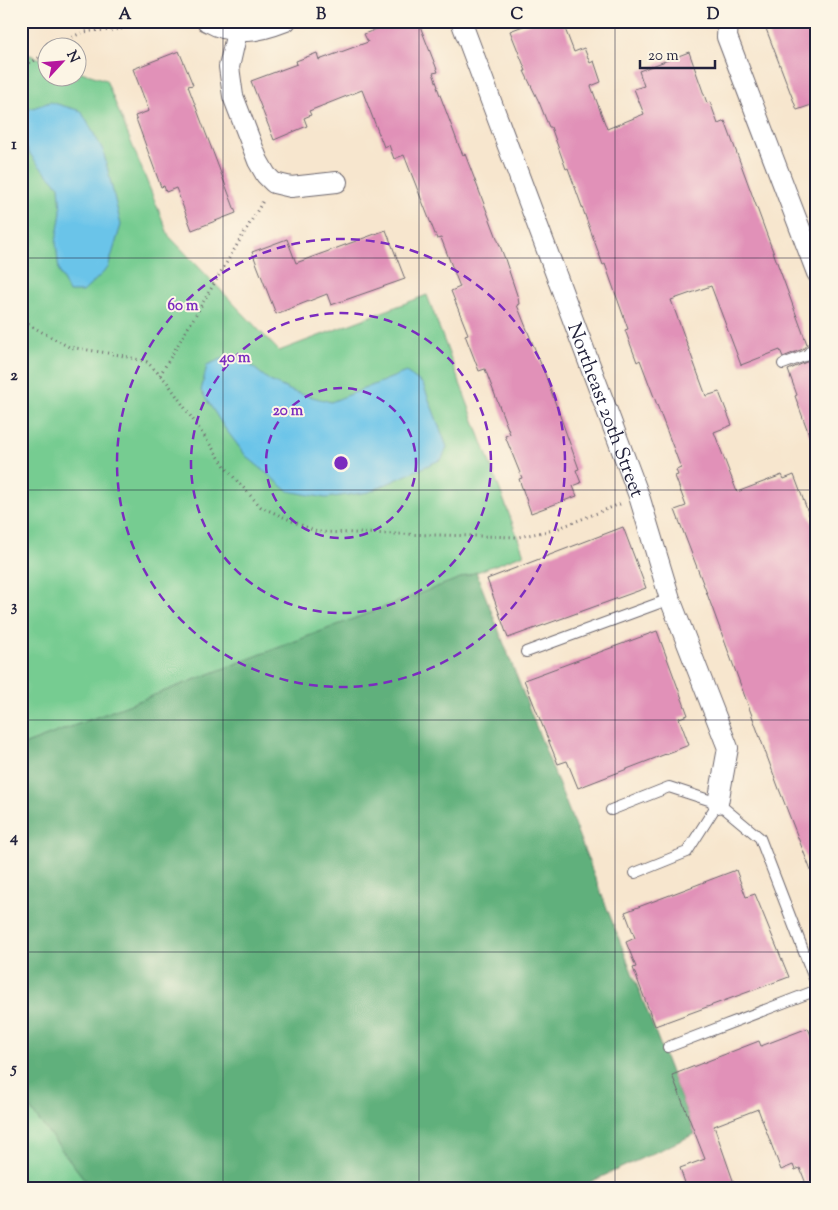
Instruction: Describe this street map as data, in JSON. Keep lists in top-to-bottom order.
{
  "streets": {
    "street": ["Northeast 20th Street"]
  },
  "scale_bar": "20 m",
  "north": "top right",
  "grid": {
    "columns": [
      "A",
      "B",
      "C",
      "D"
    ],
    "rows": [
      "1",
      "2",
      "3",
      "4",
      "5"
    ]
  },
  "rings": ["60 m", "40 m", "20 m"]
}
